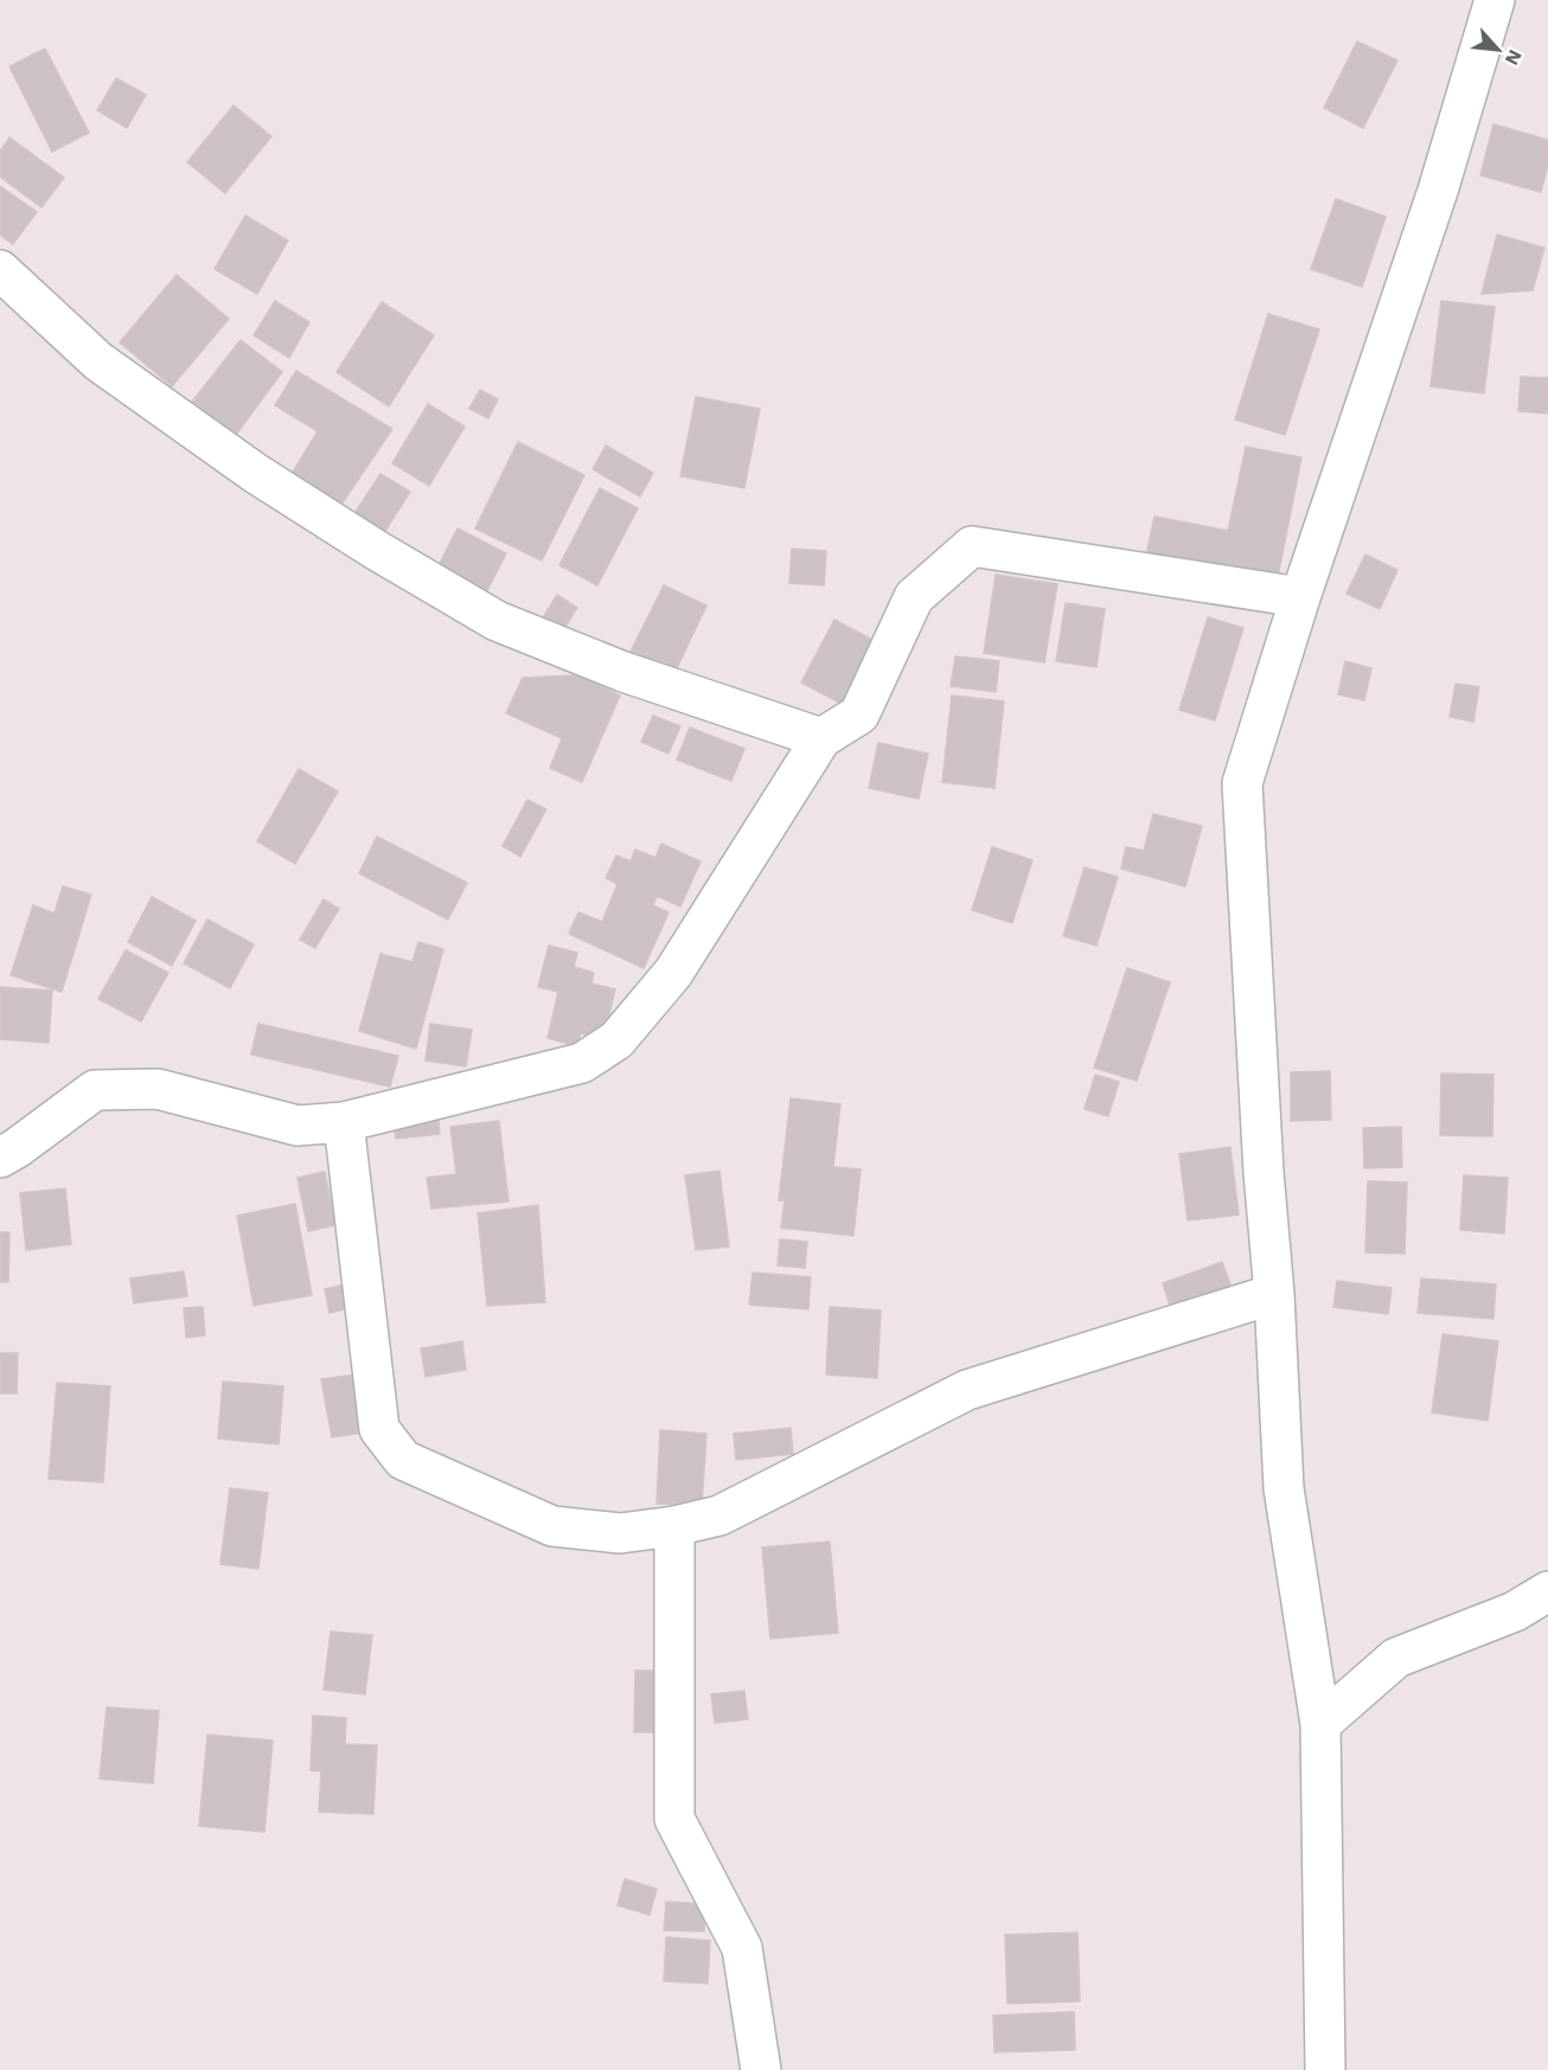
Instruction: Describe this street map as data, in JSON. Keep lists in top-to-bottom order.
{
  "north": "bottom right"
}
